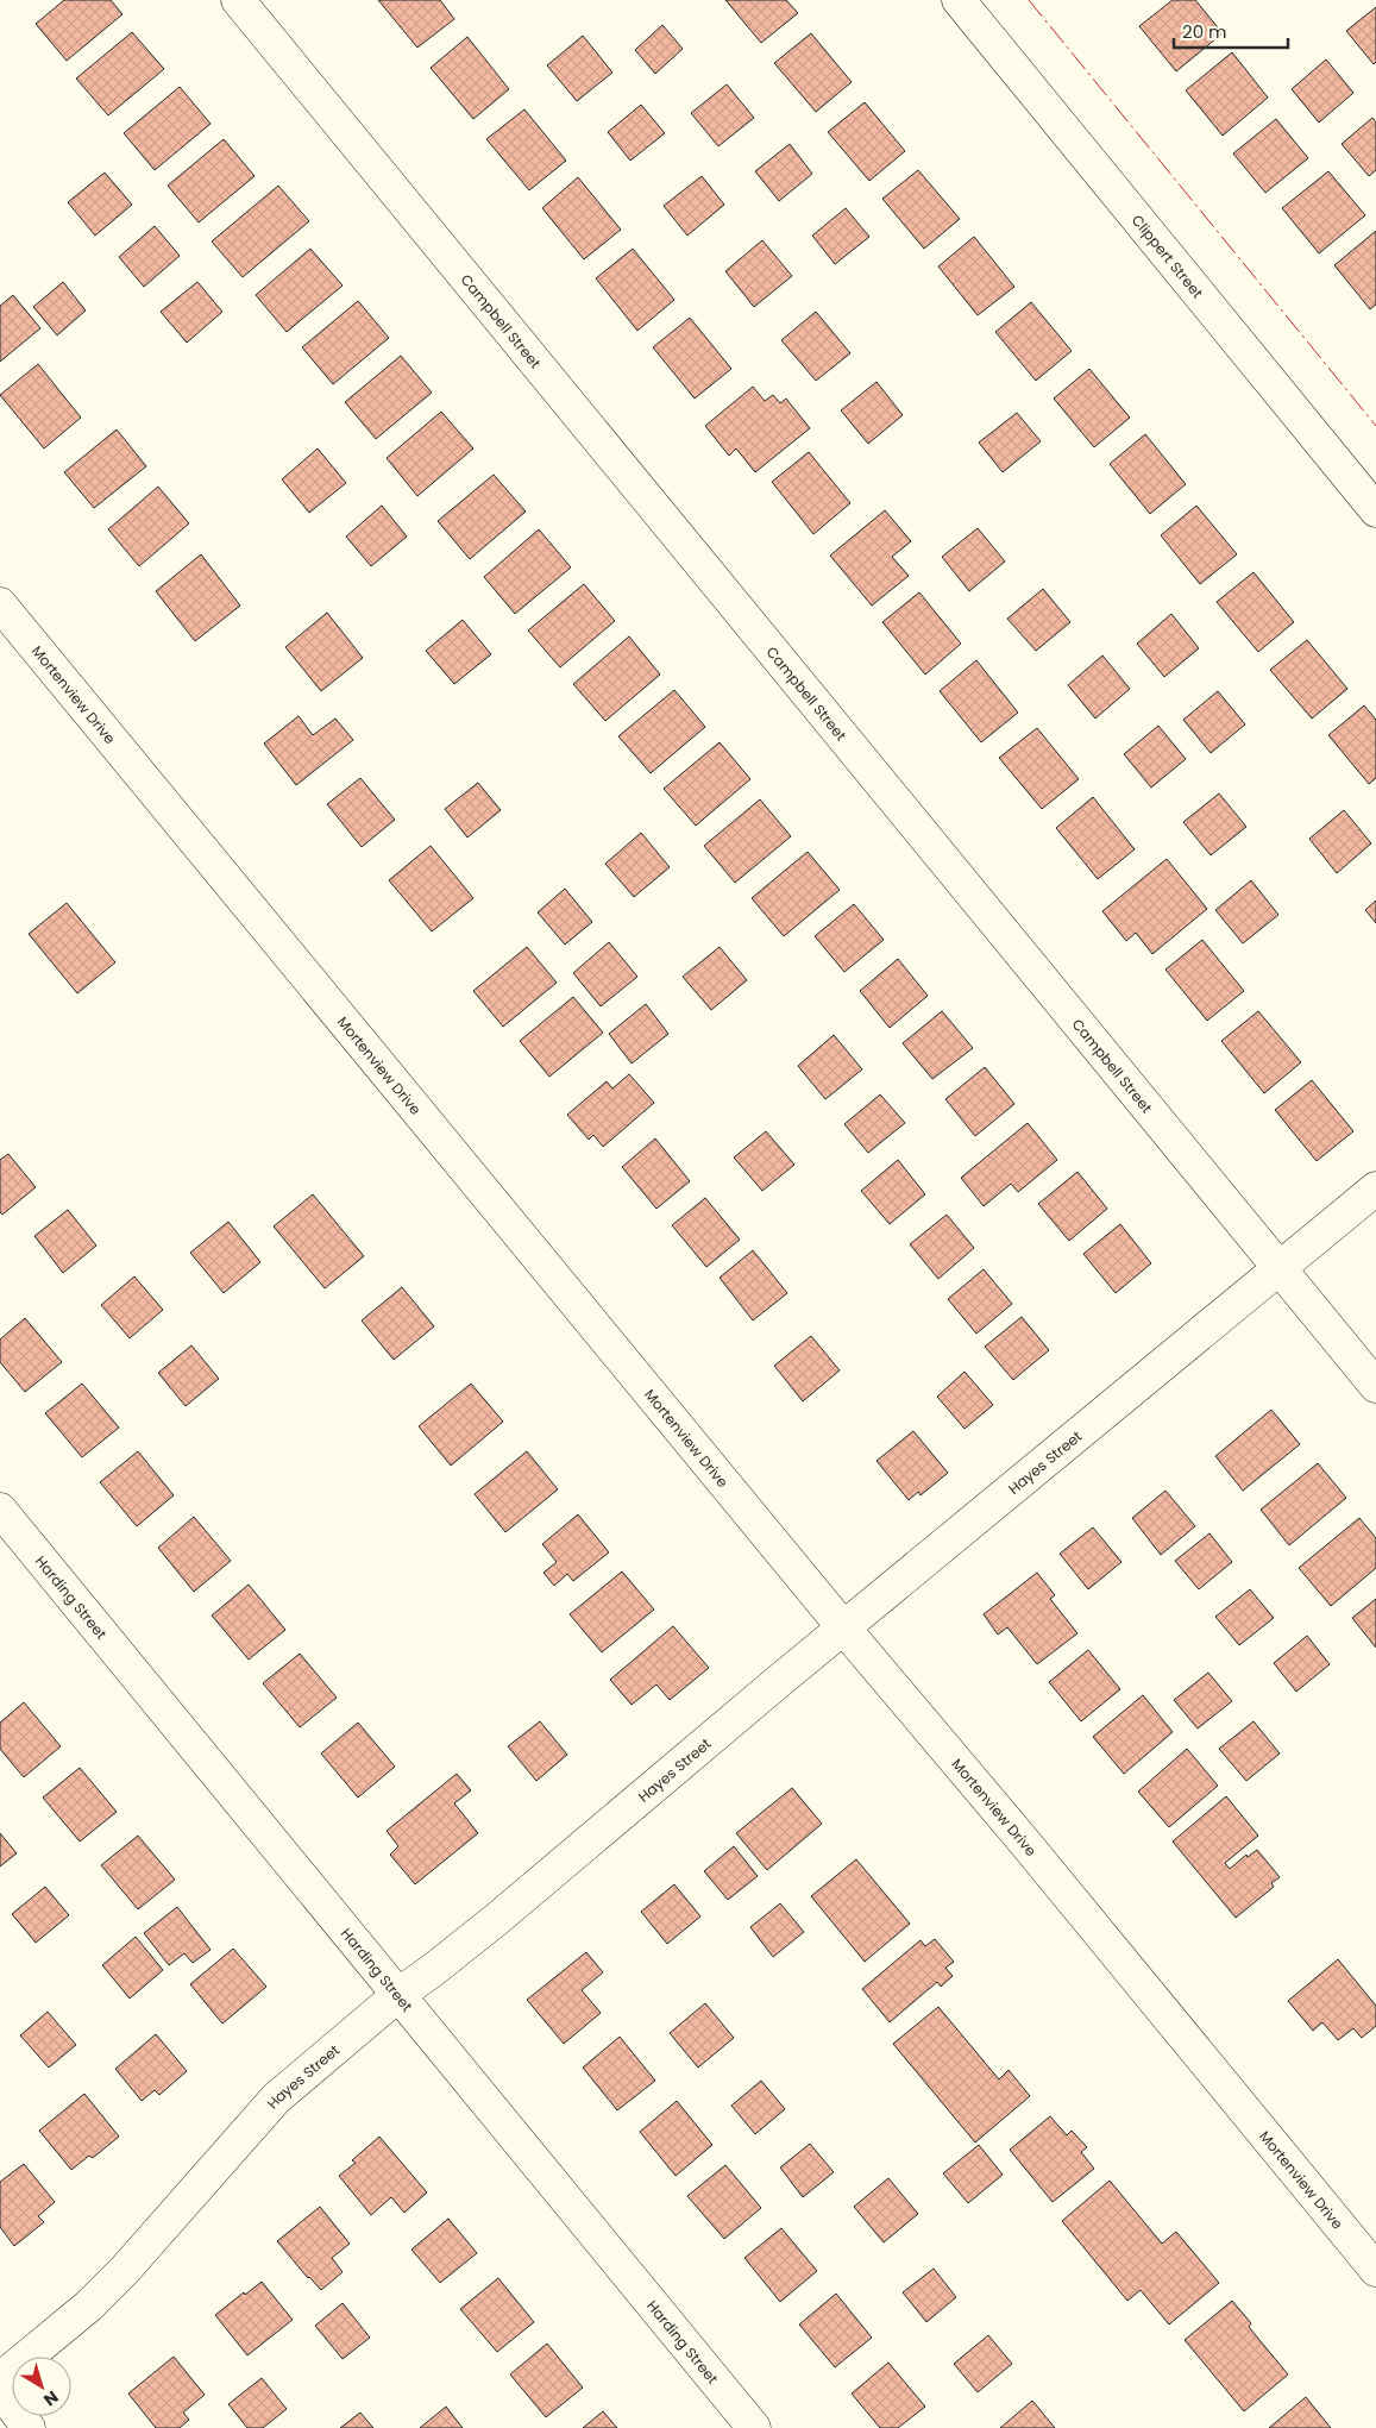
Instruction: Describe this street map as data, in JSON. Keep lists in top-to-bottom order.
{
  "streets": {
    "street": [
      "Clippert Street",
      "Campbell Street",
      "Mortenview Drive",
      "Hayes Street",
      "Harding Street"
    ]
  },
  "crossings": [
    ["Campbell Street", "Hayes Street"],
    ["Mortenview Drive", "Hayes Street"],
    ["Hayes Street", "Harding Street"]
  ],
  "scale_bar": "20 m",
  "north": "bottom right"
}
